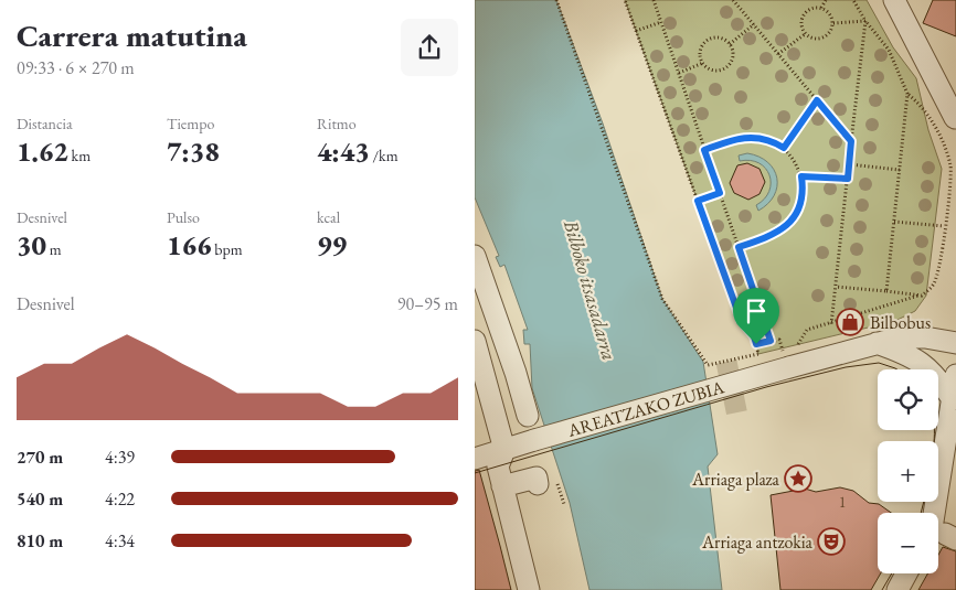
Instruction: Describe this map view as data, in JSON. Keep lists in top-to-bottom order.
{
  "streets": {
    "street": ["AREATZAKO ZUBIA"]
  },
  "water": ["Bilboko itsasadarra"],
  "places": {
    "shop": ["Bilbobus"],
    "place": ["Arriaga plaza"],
    "theatre": ["Arriaga antzokia"]
  },
  "house_numbers": ["1"],
  "page": {
    "heading": ["Carrera matutina", "09:33 · 6 × 270 m"],
    "stats": [
      ["Distancia", "1.62 km"],
      ["Tiempo", "7:38"],
      ["Ritmo", "4:43 /km"],
      ["Desnivel", "30 m"],
      ["Pulso", "166 bpm"],
      ["kcal", "99"]
    ],
    "chart": ["Desnivel", "90–95 m"],
    "map_buttons": ["+", "−"],
    "list": [
      {
        "name": "270 m",
        "note": "4:39"
      },
      {
        "name": "540 m",
        "note": "4:22"
      },
      {
        "name": "810 m",
        "note": "4:34"
      }
    ]
  }
}
